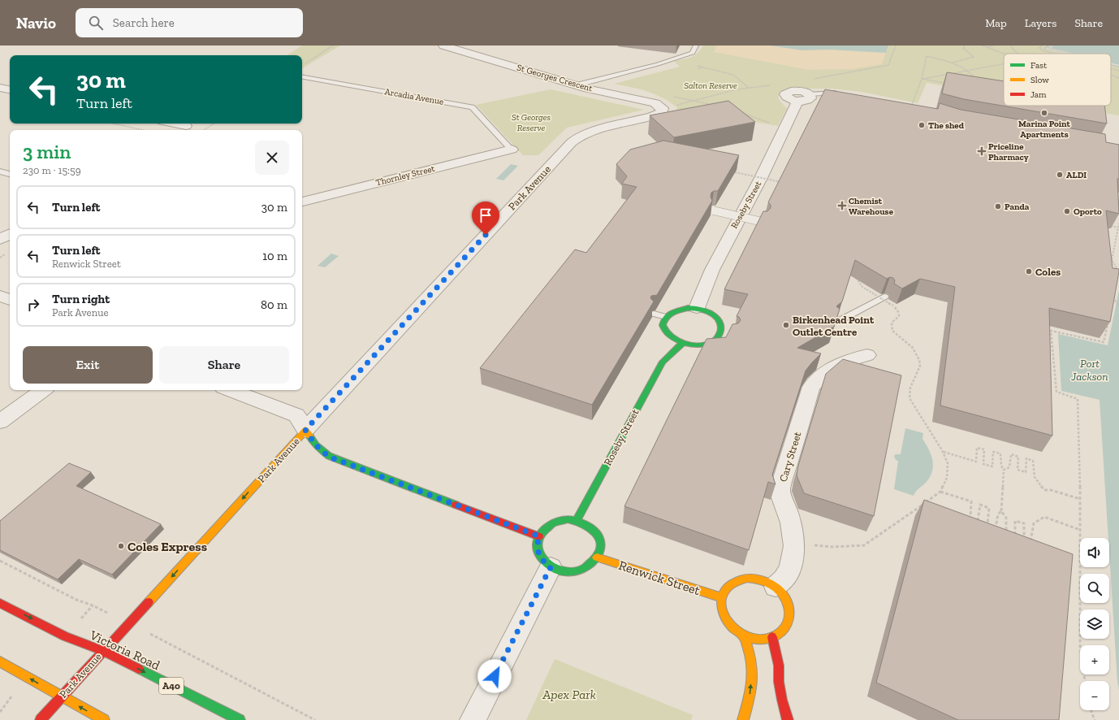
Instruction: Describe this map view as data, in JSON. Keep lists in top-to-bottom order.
{
  "streets": {
    "main road": [
      "Park Avenue",
      "Roseby Street",
      "Renwick Street",
      "Victoria Road",
      "A40"
    ],
    "street": ["St Georges Crescent", "Thornley Street", "Cary Street"],
    "lane": ["Arcadia Avenue"]
  },
  "crossings": [
    ["St Georges Crescent", "Park Avenue"],
    ["Arcadia Avenue", "Thornley Street"],
    ["Park Avenue", "Victoria Road"],
    ["Roseby Street", "Renwick Street"],
    ["Cary Street", "Renwick Street"]
  ],
  "water": ["Port Jackson"],
  "parks": ["Salton Reserve", "St Georges Reserve", "Apex Park"],
  "places": {
    "other": [
      "Marina Point Apartments",
      "The shed",
      "ALDI",
      "Panda",
      "Oporto",
      "Coles",
      "Birkenhead Point Outlet Centre",
      "Coles Express"
    ],
    "health": ["Priceline Pharmacy", "Chemist Warehouse"]
  },
  "legend": ["Fast", "Slow", "Jam"],
  "page": {
    "header": "Navio",
    "search": "Search here",
    "nav": ["Map", "Layers", "Share"],
    "turn": ["30 m", "Turn left"],
    "heading": ["3 min", "230 m · 15:59"],
    "list": [
      {
        "name": "Turn left",
        "value": "30 m"
      },
      {
        "name": "Turn left",
        "note": "Renwick Street",
        "value": "10 m"
      },
      {
        "name": "Turn right",
        "note": "Park Avenue",
        "value": "80 m"
      }
    ],
    "buttons": ["Exit", "Share"],
    "map_buttons": ["+", "−"]
  }
}
